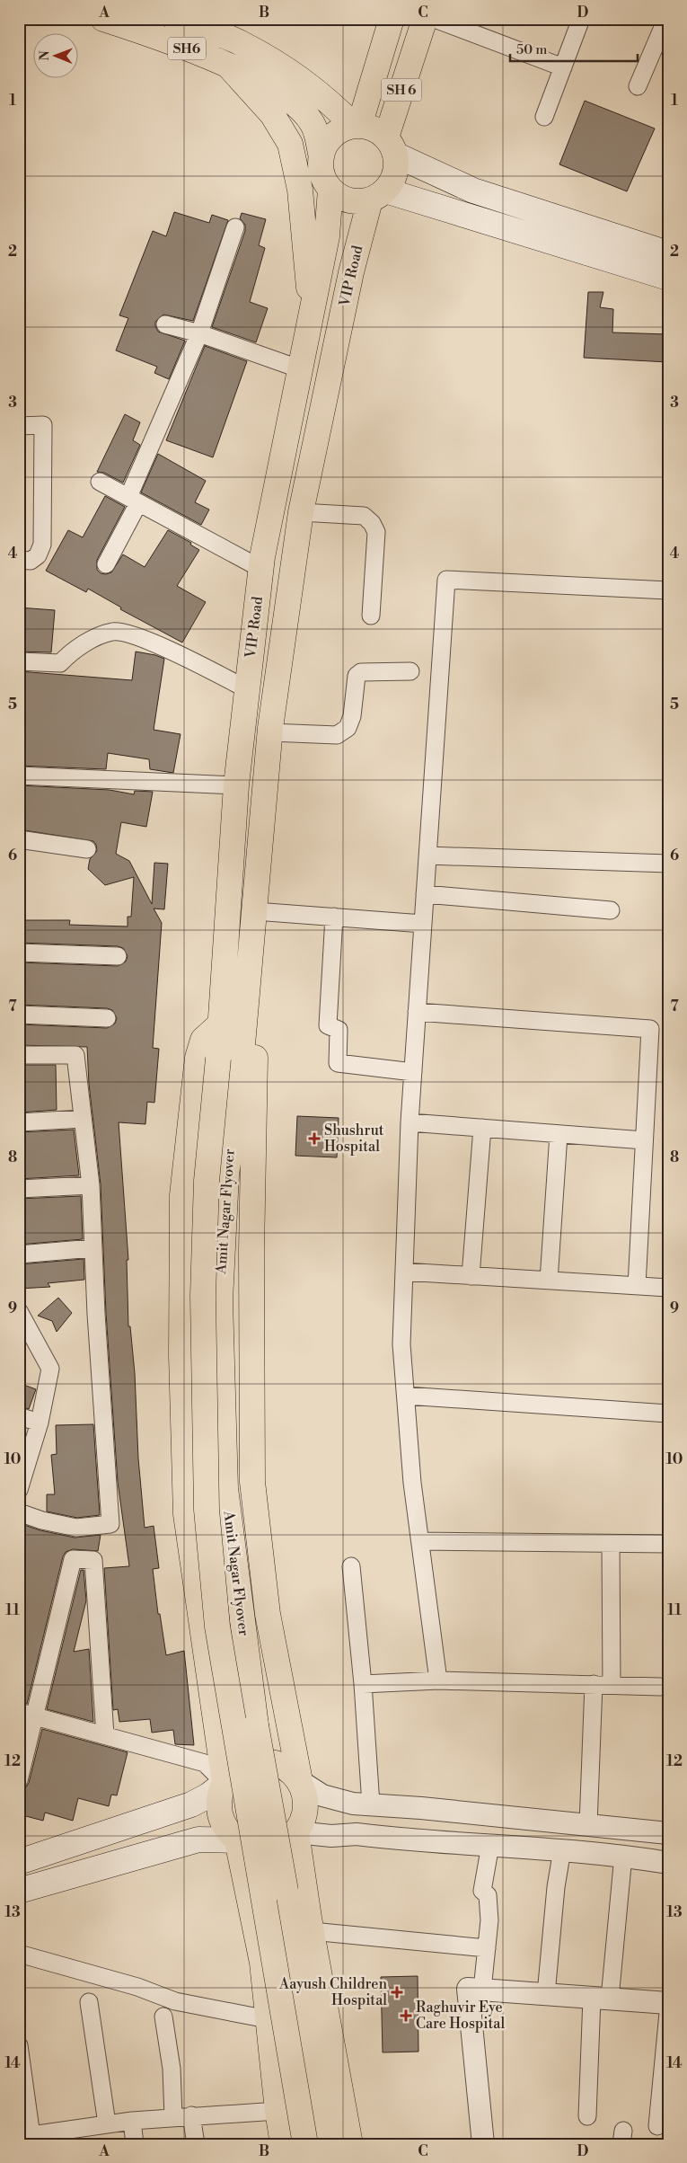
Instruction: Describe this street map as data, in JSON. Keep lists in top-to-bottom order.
{
  "streets": {
    "main road": [
      "SH6",
      "SH 6",
      "VIP Road",
      "Amit Nagar Flyover"
    ]
  },
  "crossings": [
    ["SH6", "SH 6"],
    ["SH6", "VIP Road"],
    ["SH 6", "VIP Road"],
    ["VIP Road", "Amit Nagar Flyover"]
  ],
  "places": {
    "health": ["Shushrut Hospital", "Aayush Children Hospital", "Raghuvir Eye Care Hospital"]
  },
  "scale_bar": "50 m",
  "north": "left",
  "grid": {
    "columns": [
      "A",
      "B",
      "C",
      "D"
    ],
    "rows": [
      "1",
      "2",
      "3",
      "4",
      "5",
      "6",
      "7",
      "8",
      "9",
      "10",
      "11",
      "12",
      "13",
      "14"
    ]
  }
}
